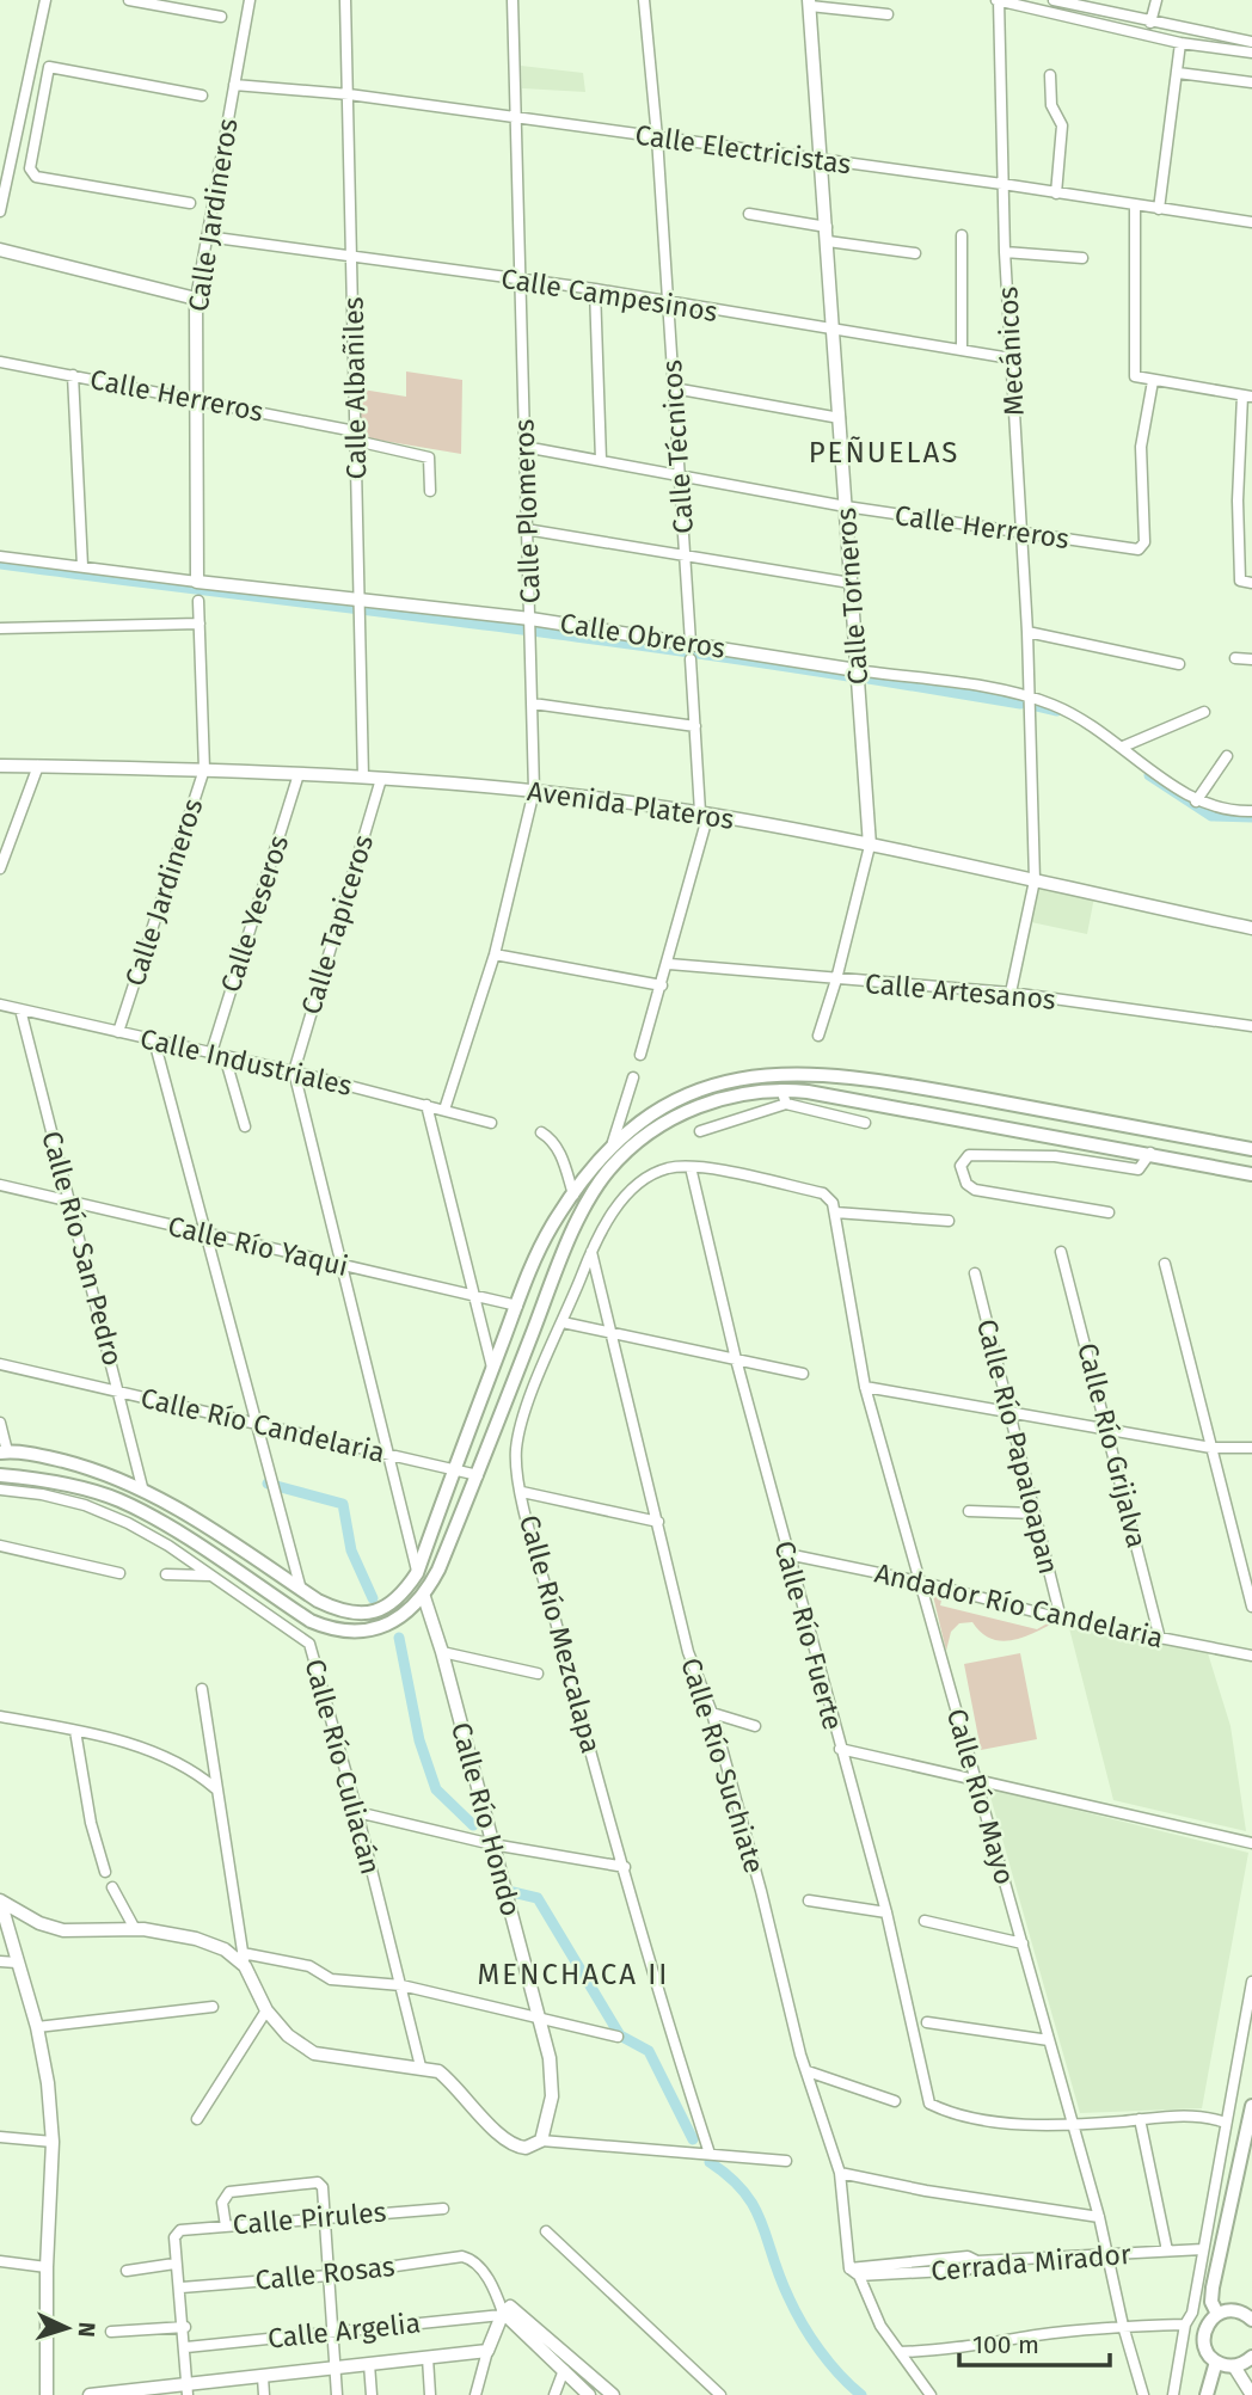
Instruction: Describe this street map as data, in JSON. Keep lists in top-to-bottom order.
{
  "streets": {
    "street": [
      "Calle Electricistas",
      "Calle Jardineros",
      "Calle Campesinos",
      "Mecánicos",
      "Calle Albañiles",
      "Calle Herreros",
      "Calle Técnicos",
      "Calle Plomeros",
      "Calle Torneros",
      "Calle Obreros",
      "Avenida Plateros",
      "Calle Yeseros",
      "Calle Tapiceros",
      "Calle Artesanos",
      "Calle Industriales",
      "Calle Río Yaqui",
      "Calle Río San Pedro",
      "Calle Río Candelaria",
      "Calle Río Grijalva",
      "Calle Río Papaloapan",
      "Andador Río Candelaria",
      "Calle Río Mezcalapa",
      "Calle Río Fuerte",
      "Calle Río Suchiate",
      "Calle Río Culiacán",
      "Calle Río Mayo",
      "Calle Río Hondo",
      "Calle Pirules",
      "Cerrada Mirador",
      "Calle Rosas",
      "Calle Argelia"
    ]
  },
  "crossings": [
    ["Calle Electricistas", "Calle Jardineros"],
    ["Calle Electricistas", "Mecánicos"],
    ["Calle Electricistas", "Calle Albañiles"],
    ["Calle Electricistas", "Calle Técnicos"],
    ["Calle Electricistas", "Calle Plomeros"],
    ["Calle Electricistas", "Calle Torneros"],
    ["Calle Jardineros", "Calle Campesinos"],
    ["Calle Jardineros", "Calle Herreros"],
    ["Calle Jardineros", "Calle Obreros"],
    ["Calle Jardineros", "Avenida Plateros"],
    ["Calle Jardineros", "Calle Industriales"],
    ["Calle Campesinos", "Mecánicos"],
    ["Calle Campesinos", "Calle Albañiles"],
    ["Calle Campesinos", "Calle Técnicos"],
    ["Calle Campesinos", "Calle Plomeros"],
    ["Calle Campesinos", "Calle Torneros"],
    ["Mecánicos", "Calle Herreros"],
    ["Mecánicos", "Calle Obreros"],
    ["Mecánicos", "Avenida Plateros"],
    ["Mecánicos", "Calle Artesanos"],
    ["Calle Albañiles", "Calle Herreros"],
    ["Calle Albañiles", "Calle Obreros"],
    ["Calle Albañiles", "Avenida Plateros"],
    ["Calle Herreros", "Calle Técnicos"],
    ["Calle Herreros", "Calle Plomeros"],
    ["Calle Herreros", "Calle Torneros"],
    ["Calle Técnicos", "Calle Obreros"],
    ["Calle Plomeros", "Calle Obreros"],
    ["Calle Plomeros", "Avenida Plateros"],
    ["Calle Plomeros", "Calle Industriales"],
    ["Calle Torneros", "Calle Obreros"],
    ["Calle Torneros", "Avenida Plateros"],
    ["Calle Torneros", "Calle Artesanos"],
    ["Avenida Plateros", "Calle Yeseros"],
    ["Avenida Plateros", "Calle Tapiceros"],
    ["Calle Yeseros", "Calle Industriales"],
    ["Calle Tapiceros", "Calle Industriales"],
    ["Calle Industriales", "Calle Río San Pedro"],
    ["Calle Río Yaqui", "Calle Río San Pedro"],
    ["Calle Río San Pedro", "Calle Río Candelaria"],
    ["Calle Río Grijalva", "Andador Río Candelaria"],
    ["Calle Río Papaloapan", "Andador Río Candelaria"],
    ["Andador Río Candelaria", "Calle Río Fuerte"],
    ["Andador Río Candelaria", "Calle Río Mayo"],
    ["Calle Río Mezcalapa", "Calle Río Fuerte"],
    ["Calle Río Mezcalapa", "Calle Río Suchiate"],
    ["Calle Río Mezcalapa", "Calle Río Mayo"],
    ["Calle Río Fuerte", "Calle Río Mayo"],
    ["Calle Río Mayo", "Cerrada Mirador"],
    ["Calle Rosas", "Calle Argelia"]
  ],
  "districts": ["PEÑUELAS", "MENCHACA II"],
  "scale_bar": "100 m",
  "north": "right"
}
